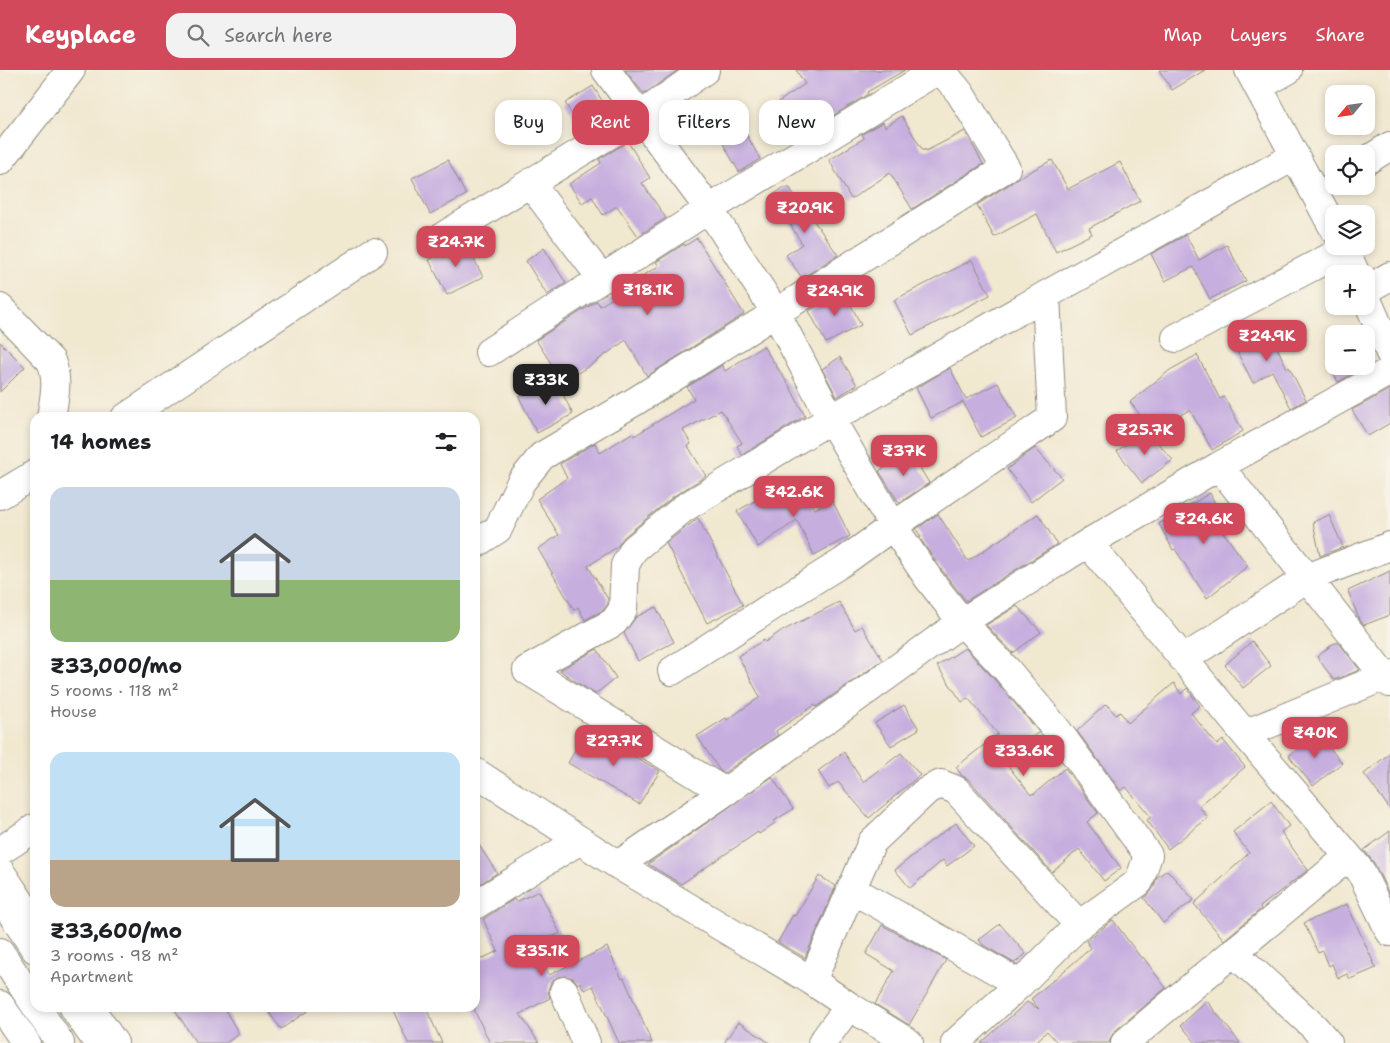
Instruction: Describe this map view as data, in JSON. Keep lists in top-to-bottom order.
{
  "north": "bottom left",
  "page": {
    "header": "Keyplace",
    "search": "Search here",
    "nav": ["Map", "Layers", "Share"],
    "map_buttons": ["+", "−"],
    "chip": [
      "Buy",
      "Rent",
      "Filters",
      "New"
    ],
    "price": [
      "₹20.9K",
      "₹24.7K",
      "₹18.1K",
      "₹24.9K",
      "₹24.9K",
      "₹33K",
      "₹25.7K",
      "₹37K",
      "₹42.6K",
      "₹24.6K",
      "₹40K",
      "₹27.7K",
      "₹33.6K",
      "₹35.1K"
    ],
    "heading": "14 homes",
    "list": [
      {
        "name": "₹33,000/mo",
        "note": "5 rooms · 118 m² · House"
      },
      {
        "name": "₹33,600/mo",
        "note": "3 rooms · 98 m² · Apartment"
      }
    ]
  }
}
